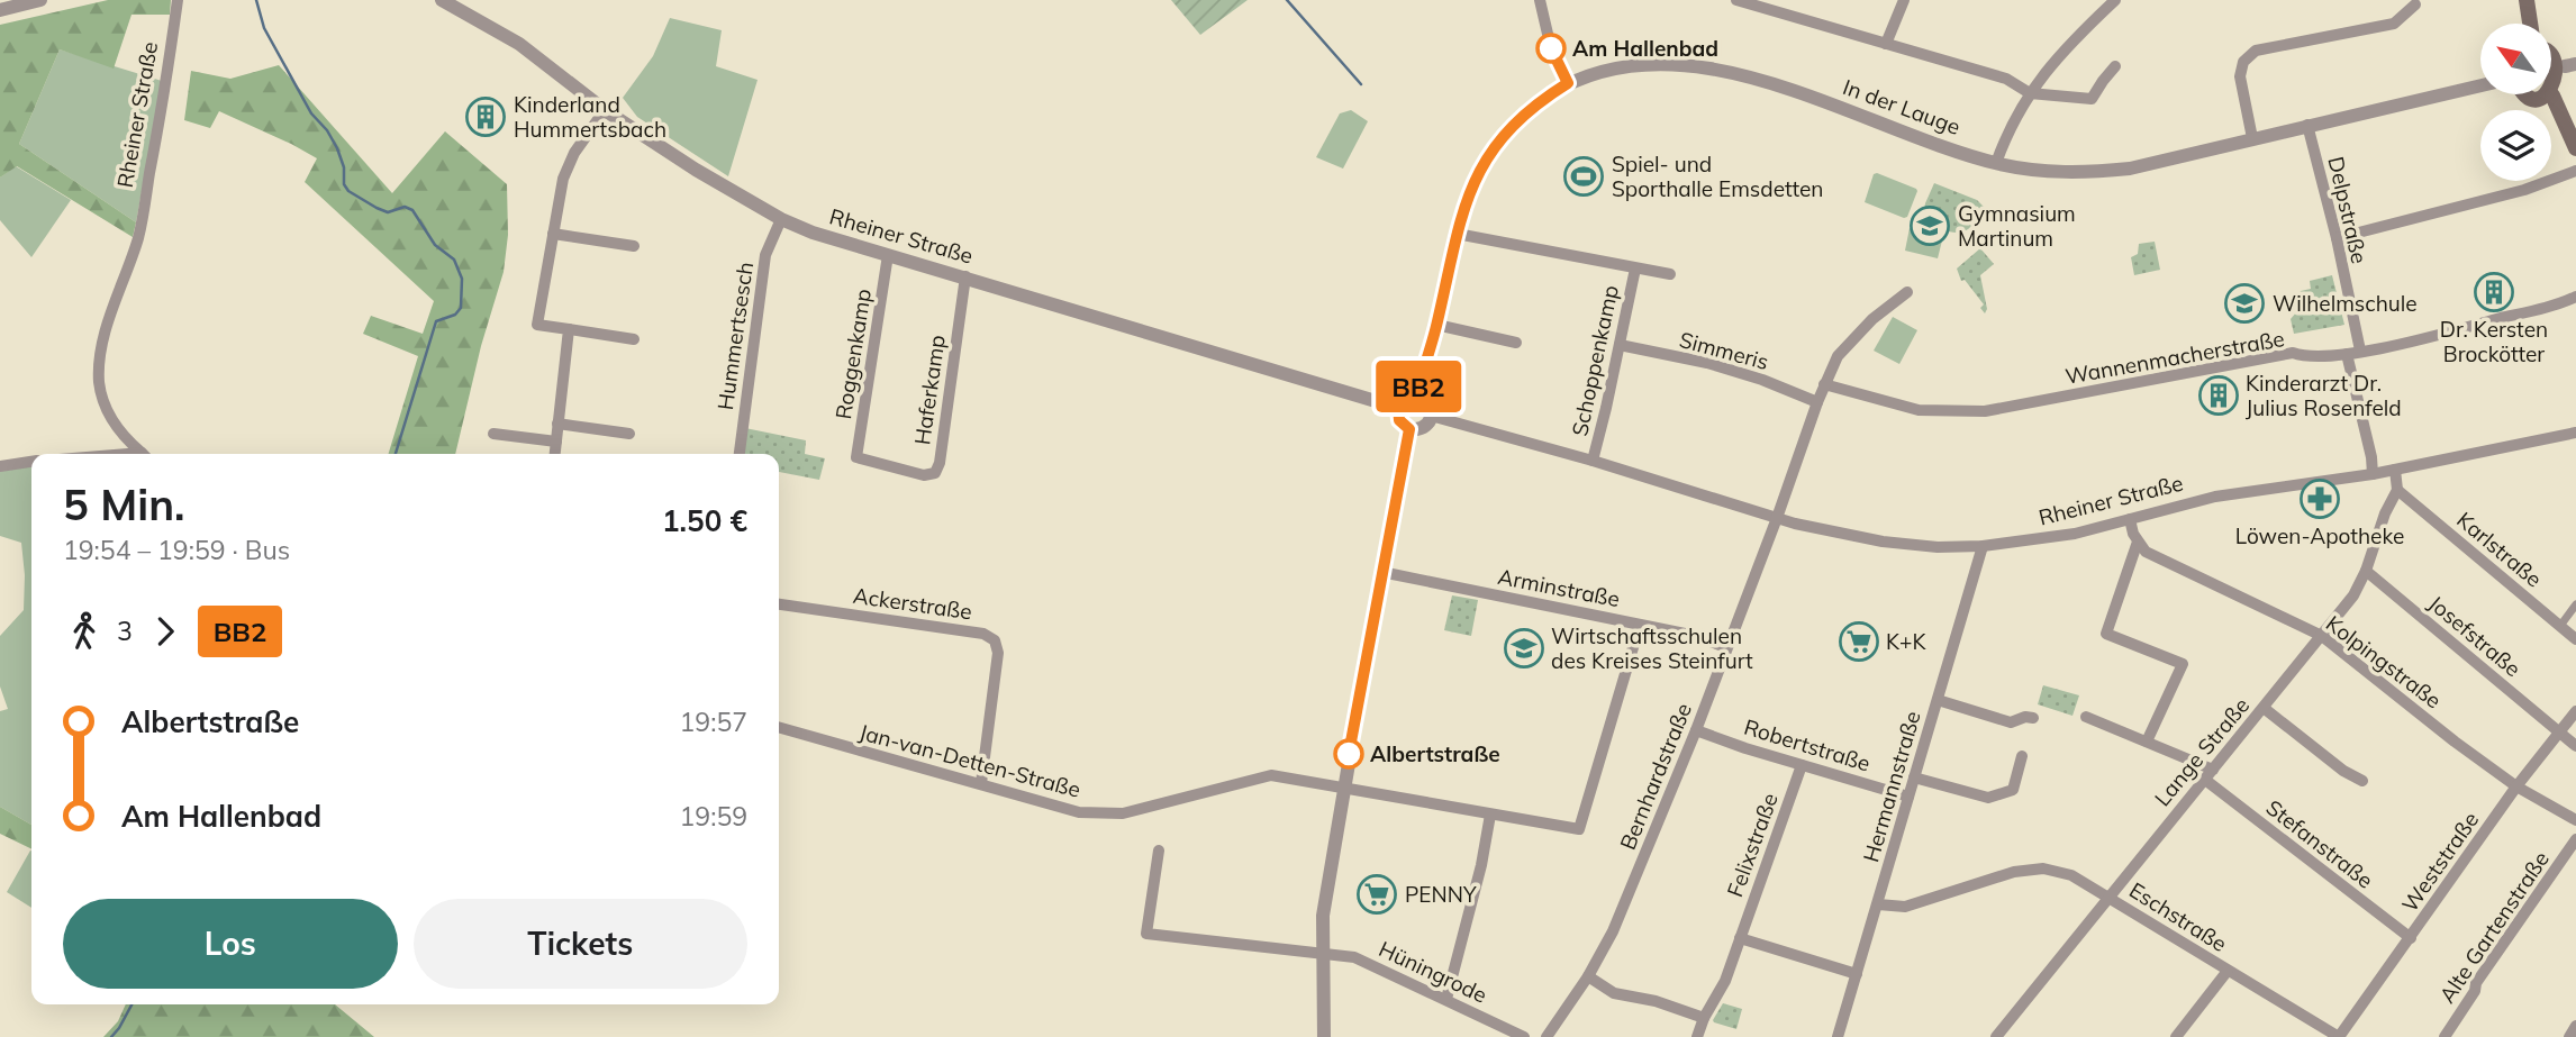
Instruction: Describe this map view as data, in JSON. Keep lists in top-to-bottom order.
{
  "streets": {
    "street": [
      "In der Lauge",
      "Rheiner Straße",
      "Delpstraße",
      "Hummertsesch",
      "Simmeris",
      "Roggenkamp",
      "Wannenmacherstraße",
      "Schoppenkamp",
      "Haferkamp",
      "Karlstraße",
      "Arminstraße",
      "Ackerstraße",
      "Josefstraße",
      "Kolpingstraße",
      "Robertstraße",
      "Lange Straße",
      "Jan-van-Detten-Straße",
      "Bernhardstraße",
      "Hermannstraße",
      "Stefanstraße",
      "Felixstraße",
      "Weststraße",
      "Eschstraße",
      "Alte Gartenstraße",
      "Hüningrode"
    ]
  },
  "crossings": [
    ["In der Lauge", "Rheiner Straße"],
    ["In der Lauge", "Delpstraße"],
    ["Rheiner Straße", "Hummertsesch"],
    ["Rheiner Straße", "Roggenkamp"],
    ["Rheiner Straße", "Schoppenkamp"],
    ["Rheiner Straße", "Haferkamp"],
    ["Rheiner Straße", "Bernhardstraße"],
    ["Rheiner Straße", "Hermannstraße"],
    ["Delpstraße", "Wannenmacherstraße"],
    ["Simmeris", "Schoppenkamp"],
    ["Simmeris", "Bernhardstraße"],
    ["Roggenkamp", "Haferkamp"],
    ["Wannenmacherstraße", "Bernhardstraße"],
    ["Karlstraße", "Lange Straße"],
    ["Arminstraße", "Bernhardstraße"],
    ["Ackerstraße", "Jan-van-Detten-Straße"],
    ["Josefstraße", "Lange Straße"],
    ["Josefstraße", "Weststraße"],
    ["Kolpingstraße", "Lange Straße"],
    ["Kolpingstraße", "Weststraße"],
    ["Robertstraße", "Bernhardstraße"],
    ["Robertstraße", "Hermannstraße"],
    ["Robertstraße", "Felixstraße"],
    ["Lange Straße", "Stefanstraße"],
    ["Lange Straße", "Eschstraße"],
    ["Hermannstraße", "Eschstraße"],
    ["Stefanstraße", "Weststraße"],
    ["Weststraße", "Eschstraße"]
  ],
  "places": {
    "other": ["Am Hallenbad", "Albertstraße"],
    "building": ["Kinderland Hummertsbach", "Dr. Kersten Brockötter", "Kinderarzt Dr. Julius Rosenfeld"],
    "sports": ["Spiel- und Sporthalle Emsdetten"],
    "school or university": ["Gymnasium Martinum", "Wilhelmschule", "Wirtschaftsschulen des Kreises Steinfurt"],
    "pharmacy": ["Löwen-Apotheke"],
    "supermarket": ["K+K", "PENNY"]
  },
  "lines": ["bus line BB2"],
  "north": "top left",
  "page": {
    "on_map": "BB2",
    "heading": ["5 Min.", "19:54 – 19:59 · Bus", "1.50 €"],
    "legs": ["3", "BB2"],
    "list": [
      {
        "name": "Albertstraße",
        "value": "19:57"
      },
      {
        "name": "Am Hallenbad",
        "value": "19:59"
      }
    ],
    "buttons": ["Los", "Tickets"]
  }
}
